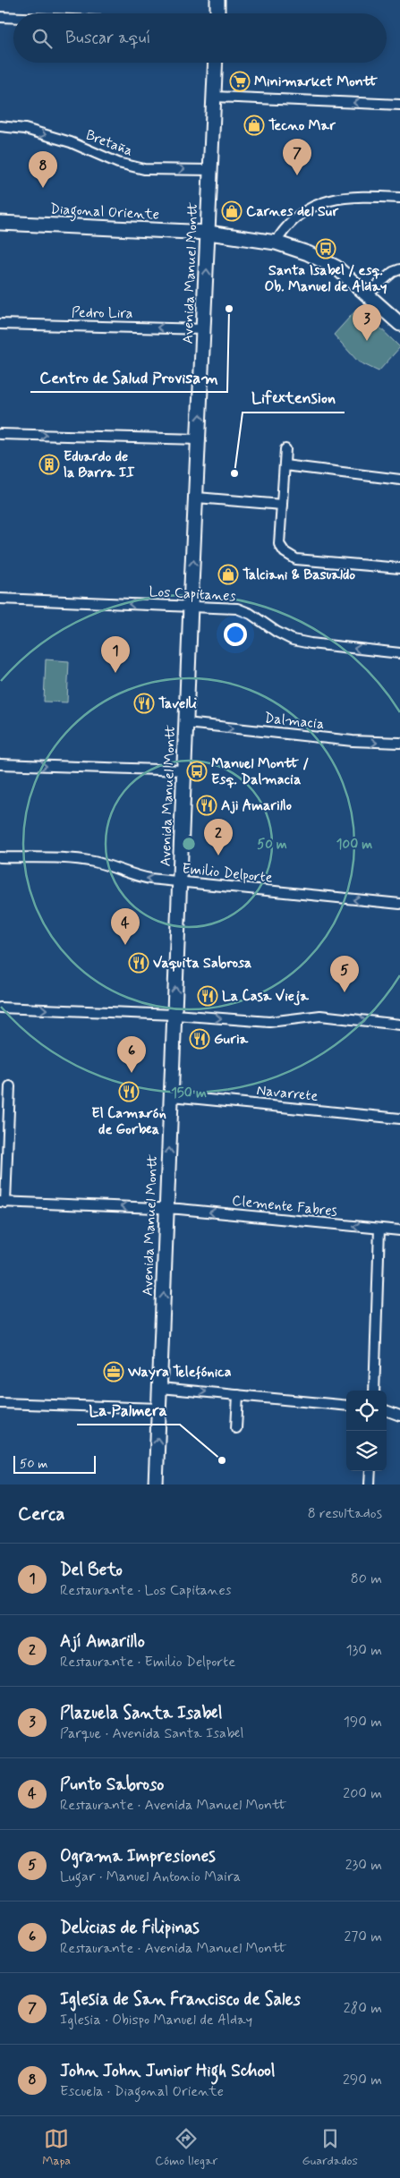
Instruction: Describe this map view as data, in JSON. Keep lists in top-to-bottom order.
{
  "streets": {
    "main road": ["Diagonal Oriente", "Avenida Manuel Montt"],
    "street": [
      "Bretaña",
      "Pedro Lira",
      "Los Capitanes",
      "Dalmacia",
      "Emilio Delporte",
      "Navarrete",
      "Clemente Fabres"
    ]
  },
  "crossings": [
    ["Bretaña", "Avenida Manuel Montt"],
    ["Diagonal Oriente", "Avenida Manuel Montt"],
    ["Avenida Manuel Montt", "Pedro Lira"],
    ["Avenida Manuel Montt", "Los Capitanes"],
    ["Avenida Manuel Montt", "Dalmacia"],
    ["Avenida Manuel Montt", "Emilio Delporte"],
    ["Avenida Manuel Montt", "Navarrete"],
    ["Avenida Manuel Montt", "Clemente Fabres"]
  ],
  "one_way": [
    "Bretaña",
    "Avenida Manuel Montt",
    "Pedro Lira",
    "Los Capitanes",
    "Dalmacia",
    "Emilio Delporte",
    "Clemente Fabres"
  ],
  "places": {
    "supermarket": ["Minimarket Montt"],
    "shop": ["Tecno Mar", "Carnes del Sur", "Talciani & Basualdo"],
    "bus stop": ["Santa Isabel / esq. Ob. Manuel de Alday", "Manuel Montt / Esq. Dalmacia"],
    "other": ["Centro de Salud Provisam", "Lifextension", "La Palmera"],
    "building": ["Eduardo de la Barra II"],
    "restaurant": [
      "Tavelli",
      "Aji Amarillo",
      "Vaquita Sabrosa",
      "La Casa Vieja",
      "Guria",
      "El Camarón de Gorbea"
    ],
    "office": ["Wayra Telefónica"]
  },
  "scale_bar": "50 m",
  "page": {
    "search": "Buscar aquí",
    "pins": [
      "7",
      "8",
      "3",
      "1",
      "2",
      "4",
      "5",
      "6"
    ],
    "scale": "50 m",
    "heading": ["Cerca", "8 resultados"],
    "list": [
      {
        "mark": "1",
        "name": "Del Beto",
        "note": "Restaurante · Los Capitanes",
        "value": "80 m"
      },
      {
        "mark": "2",
        "name": "Ají Amarillo",
        "note": "Restaurante · Emilio Delporte",
        "value": "130 m"
      },
      {
        "mark": "3",
        "name": "Plazuela Santa Isabel",
        "note": "Parque · Avenida Santa Isabel",
        "value": "190 m"
      },
      {
        "mark": "4",
        "name": "Punto Sabroso",
        "note": "Restaurante · Avenida Manuel Montt",
        "value": "200 m"
      },
      {
        "mark": "5",
        "name": "Ograma Impresiones",
        "note": "Lugar · Manuel Antonio Maira",
        "value": "230 m"
      },
      {
        "mark": "6",
        "name": "Delicias de Filipinas",
        "note": "Restaurante · Avenida Manuel Montt",
        "value": "270 m"
      },
      {
        "mark": "7",
        "name": "Iglesia de San Francisco de Sales",
        "note": "Iglesia · Obispo Manuel de Alday",
        "value": "280 m"
      },
      {
        "mark": "8",
        "name": "John John Junior High School",
        "note": "Escuela · Diagonal Oriente",
        "value": "290 m"
      }
    ],
    "nav": ["Mapa", "Cómo llegar", "Guardados"]
  },
  "rings": ["50 m", "100 m", "150 m"]
}
